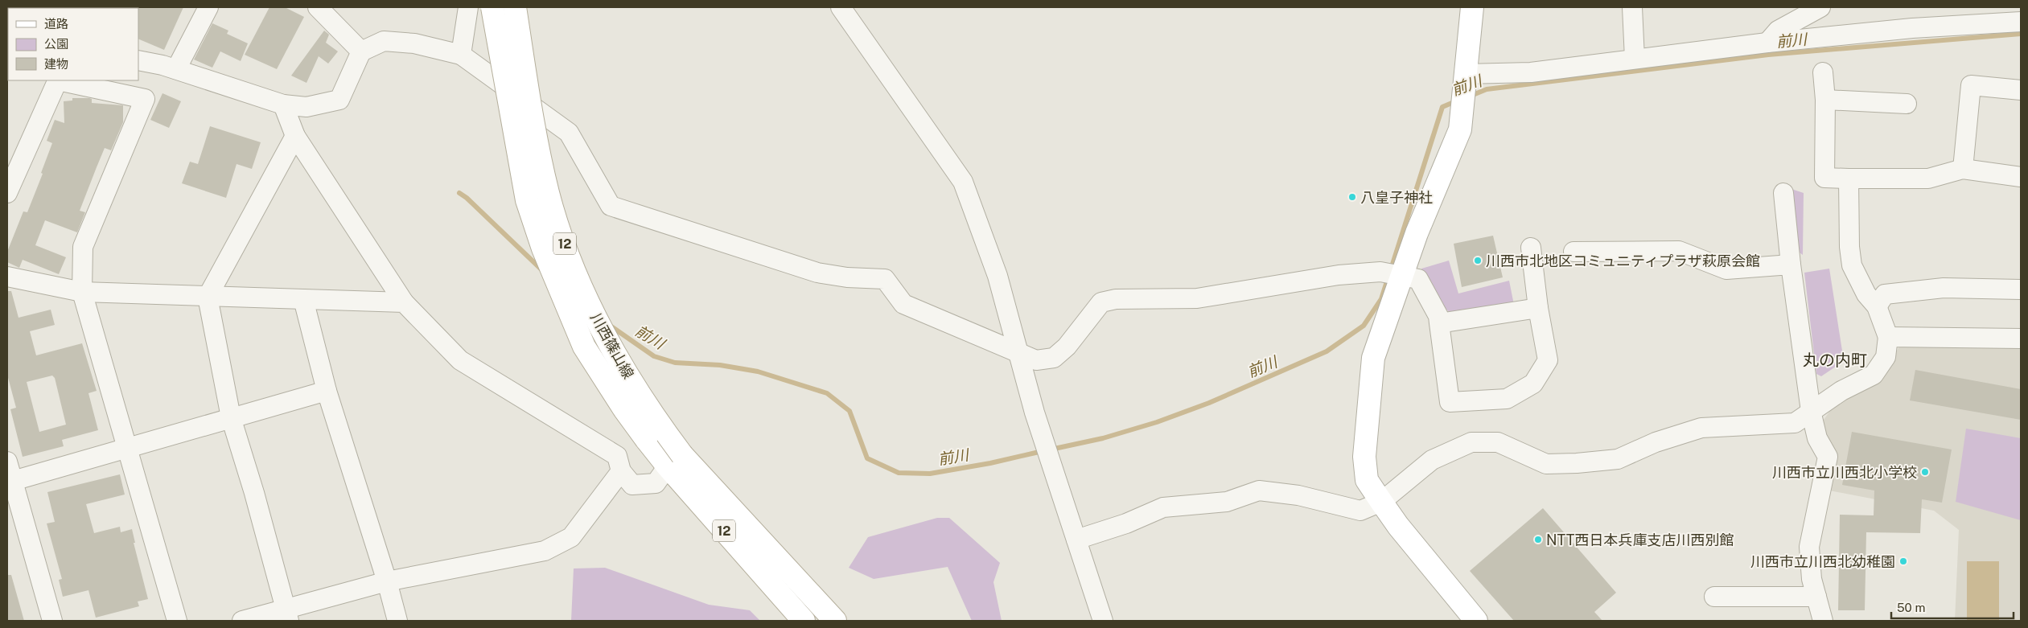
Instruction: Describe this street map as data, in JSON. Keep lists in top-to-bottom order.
{
  "streets": {
    "main road": ["12", "川西篠山線"]
  },
  "districts": ["丸の内町"],
  "water": ["前川"],
  "places": [
    "八皇子神社",
    "川西市北地区コミュニティプラザ萩原会館",
    "川西市立川西北小学校",
    "NTT西日本兵庫支店川西別館",
    "川西市立川西北幼稚園"
  ],
  "legend": ["道路", "公園", "建物"],
  "scale_bar": "50 m"
}
